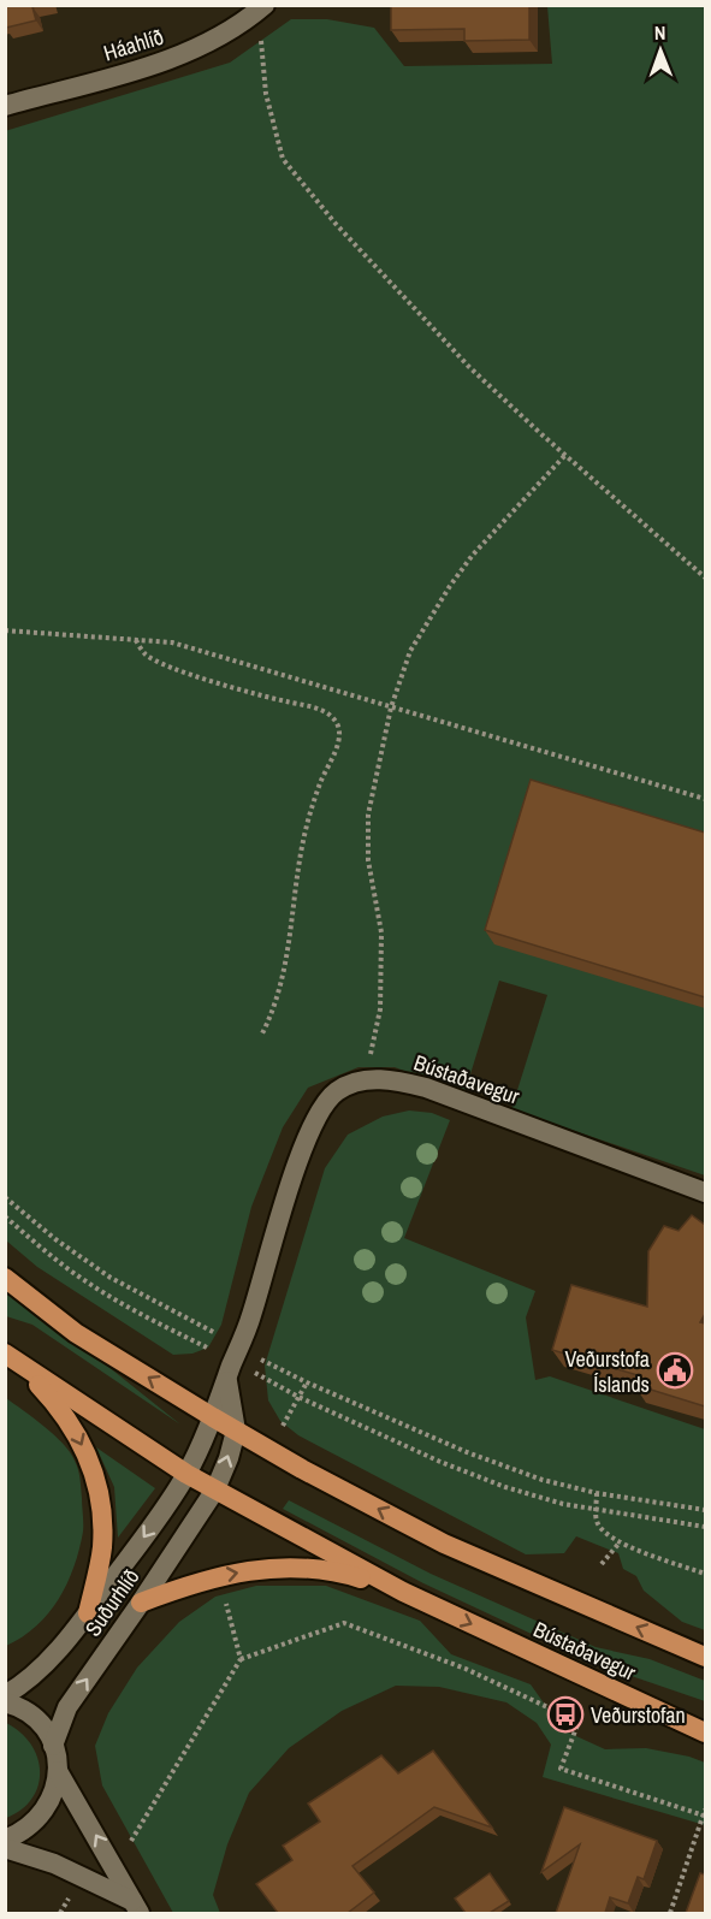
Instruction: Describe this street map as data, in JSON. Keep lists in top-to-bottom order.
{
  "streets": {
    "main road": ["Bústaðavegur"],
    "street": ["Háahlíð", "Suðurhlíð"]
  },
  "crossings": [
    ["Bústaðavegur", "Suðurhlíð"]
  ],
  "places": {
    "public building": ["Veðurstofa Íslands"],
    "bus stop": ["Veðurstofan"]
  },
  "north": "top"
}
